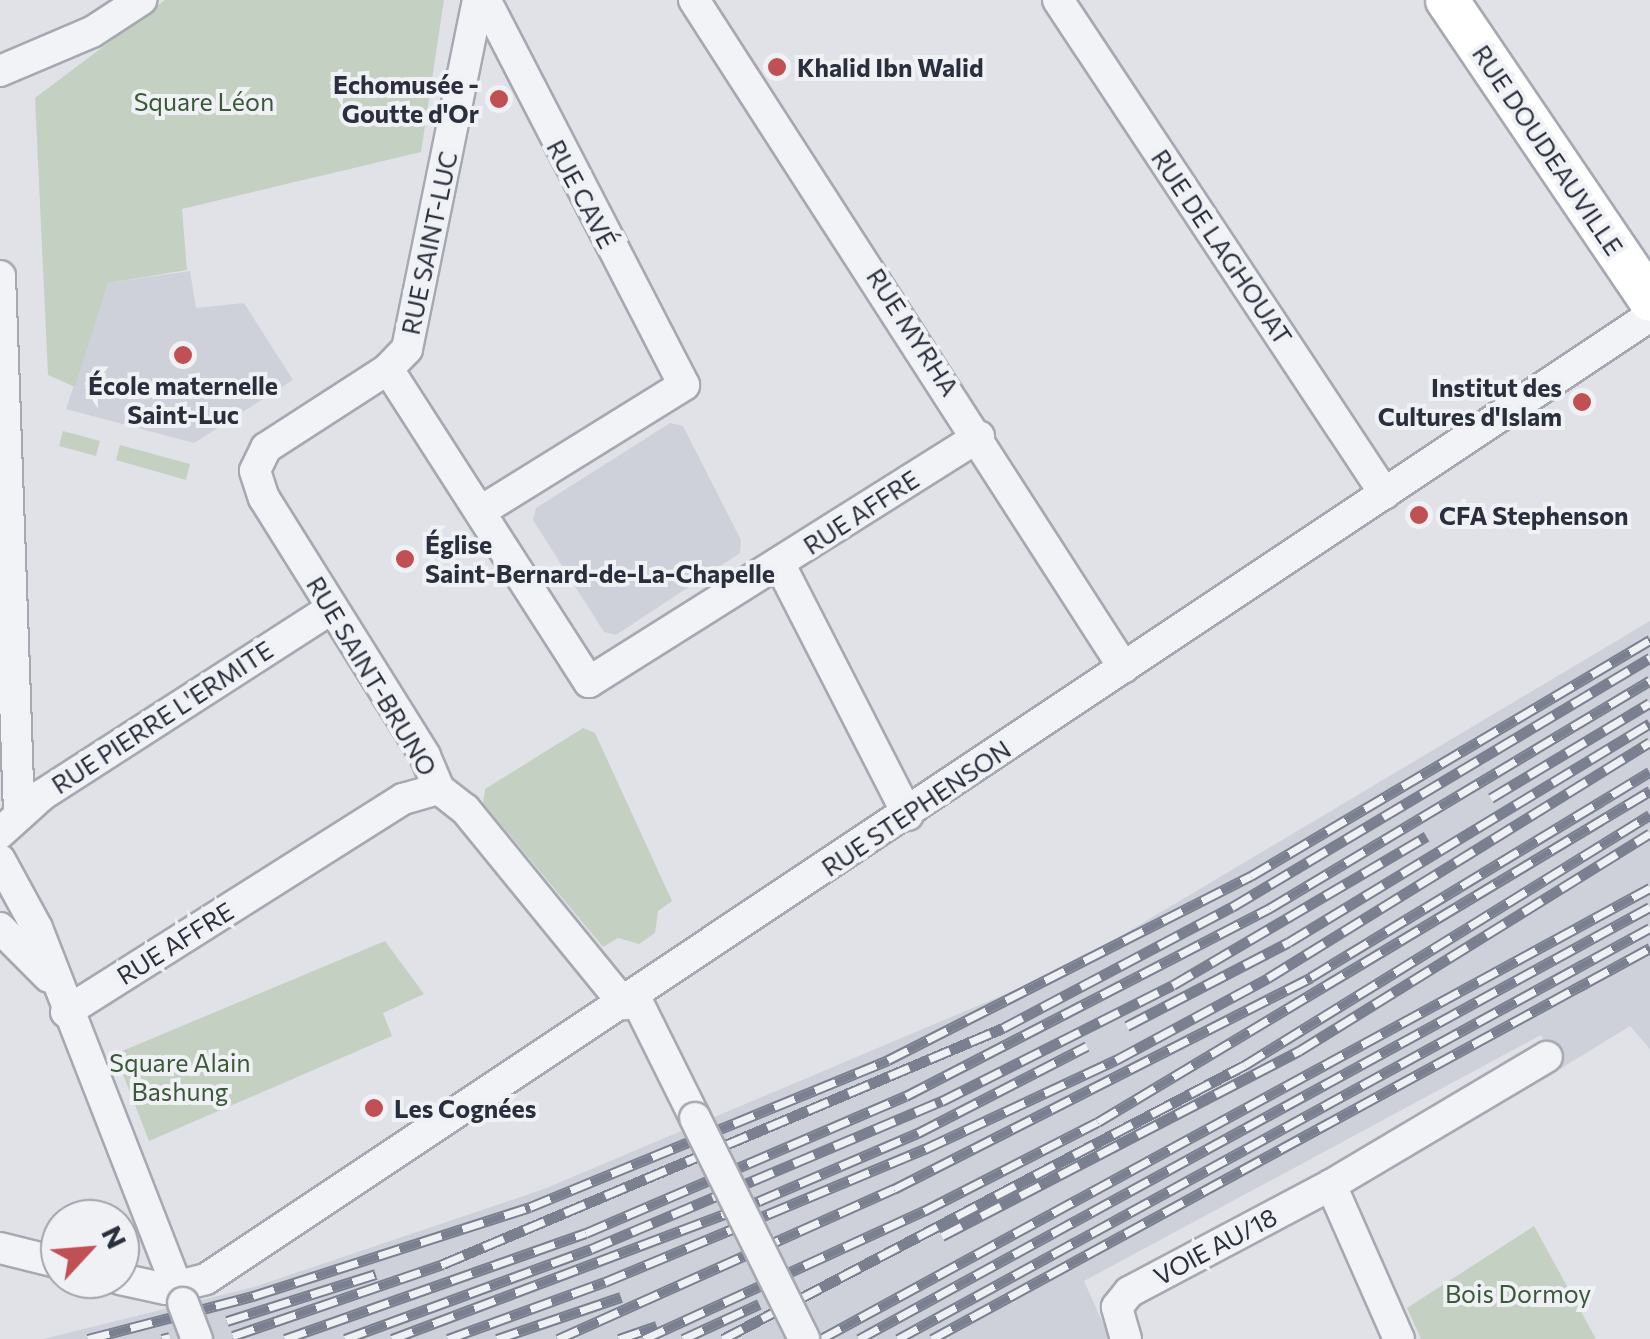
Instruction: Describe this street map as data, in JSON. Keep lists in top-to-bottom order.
{
  "streets": {
    "street": [
      "RUE DOUDEAUVILLE",
      "RUE CAVÉ",
      "RUE SAINT-LUC",
      "RUE DE LAGHOUAT",
      "RUE MYRHA",
      "RUE AFFRE",
      "RUE SAINT-BRUNO",
      "RUE PIERRE L'ERMITE",
      "RUE STEPHENSON",
      "VOIE AU/18"
    ]
  },
  "crossings": [
    ["RUE CAVÉ", "RUE SAINT-LUC"],
    ["RUE CAVÉ", "RUE AFFRE"],
    ["RUE SAINT-LUC", "RUE SAINT-BRUNO"],
    ["RUE DE LAGHOUAT", "RUE STEPHENSON"],
    ["RUE MYRHA", "RUE AFFRE"],
    ["RUE MYRHA", "RUE STEPHENSON"],
    ["RUE AFFRE", "RUE SAINT-BRUNO"],
    ["RUE SAINT-BRUNO", "RUE PIERRE L'ERMITE"],
    ["RUE SAINT-BRUNO", "RUE STEPHENSON"]
  ],
  "parks": ["Square Léon", "Square Alain Bashung", "Bois Dormoy"],
  "places": [
    "Khalid Ibn Walid",
    "Echomusée - Goutte d'Or",
    "École maternelle Saint-Luc",
    "Institut des Cultures d'Islam",
    "CFA Stephenson",
    "Église Saint-Bernard-de-La-Chapelle",
    "Les Cognées"
  ],
  "north": "top right"
}
